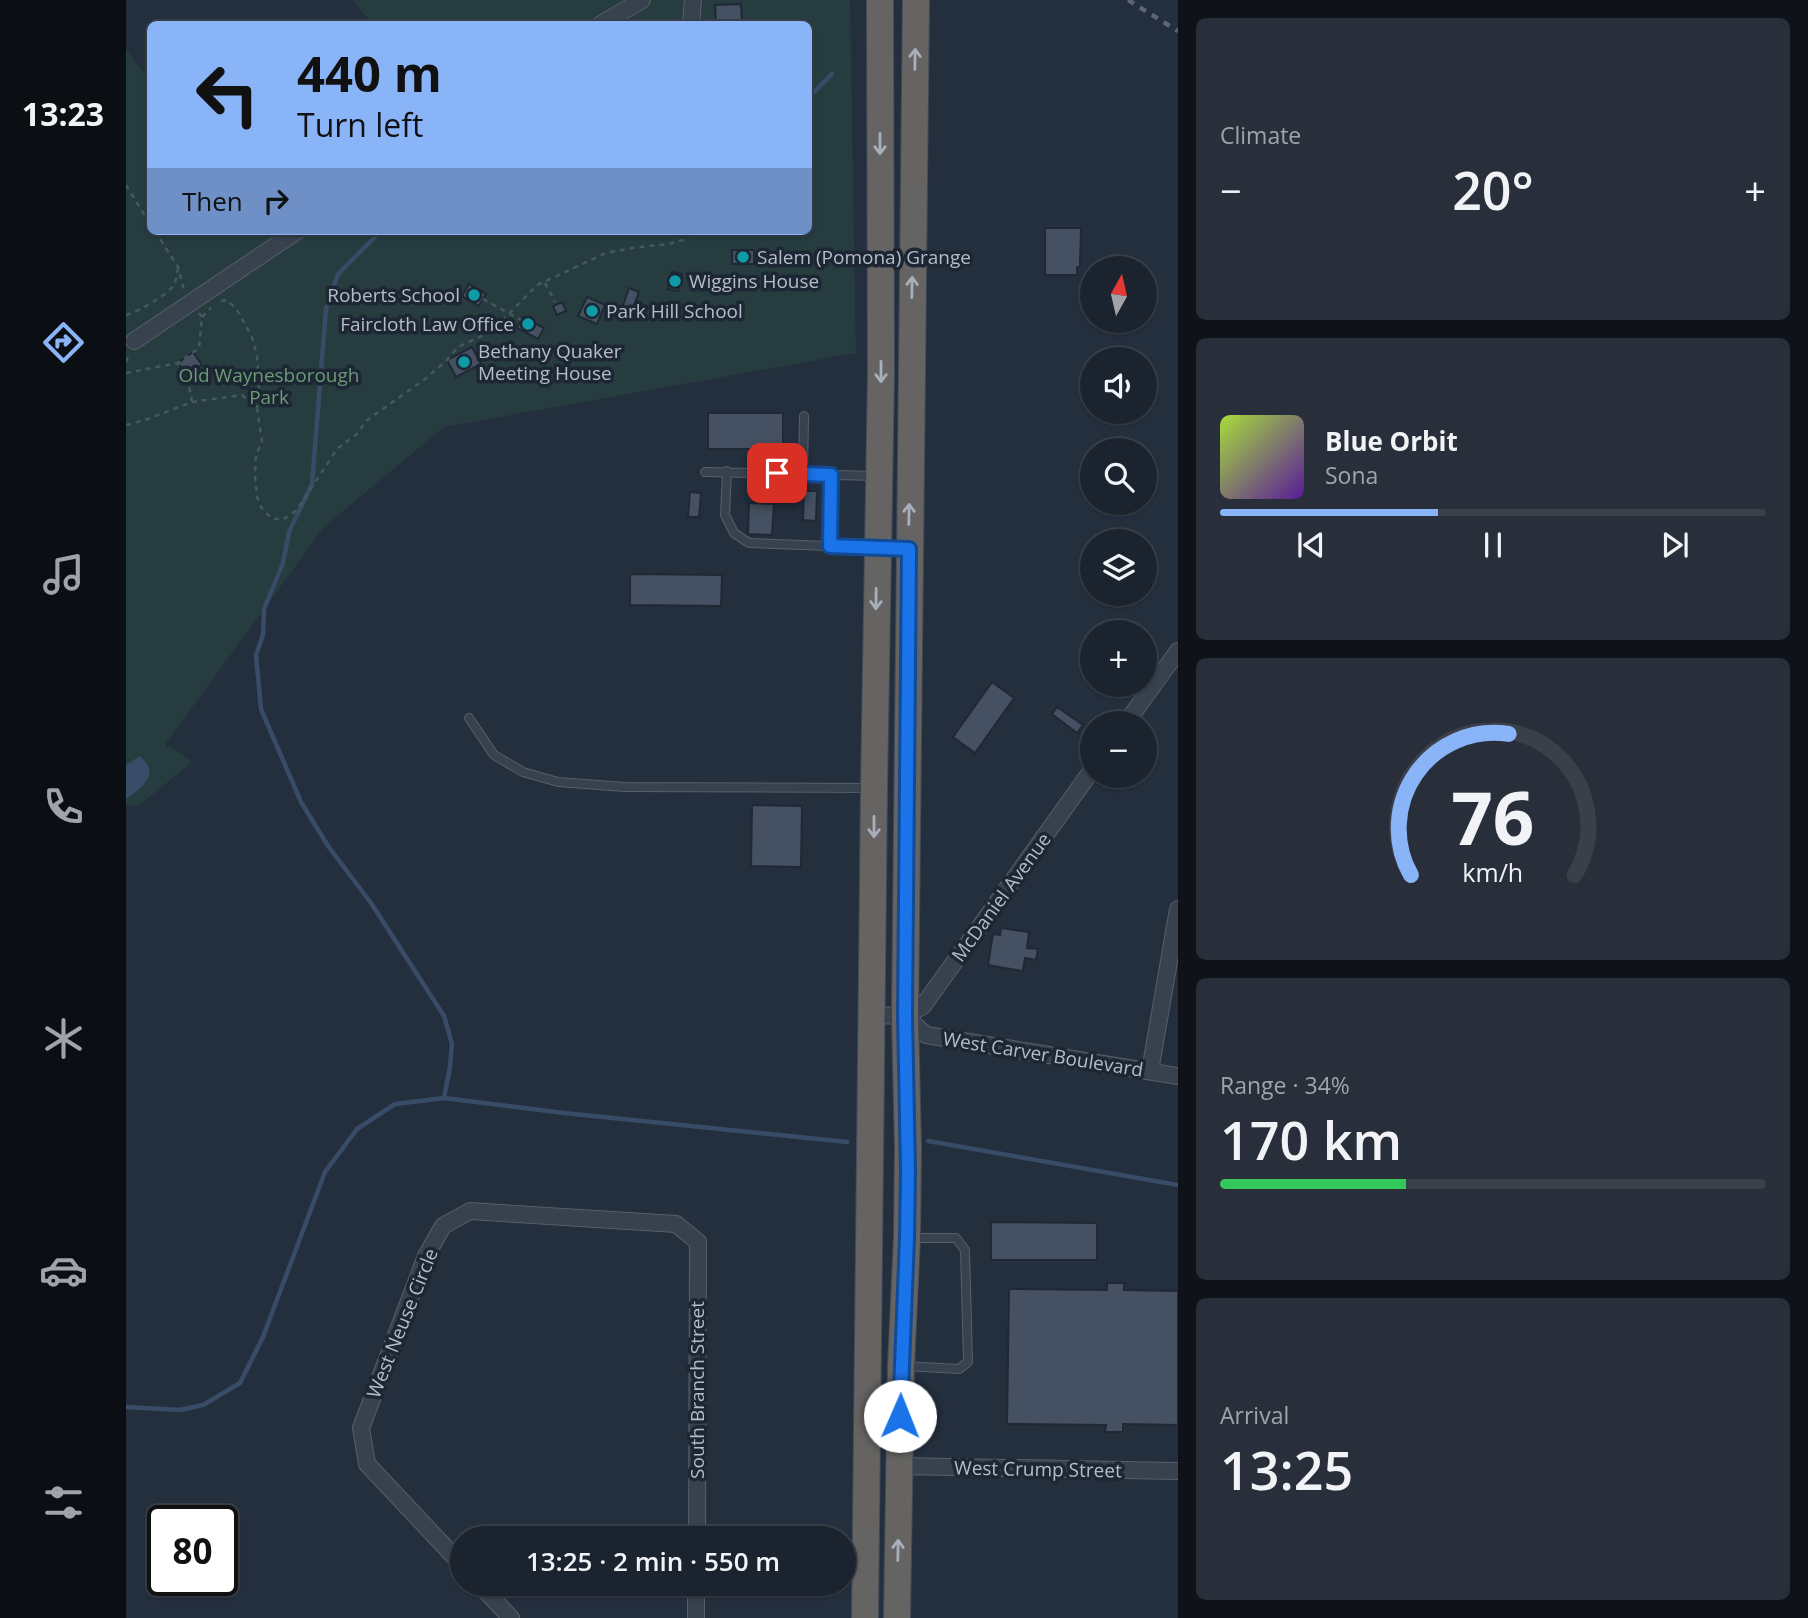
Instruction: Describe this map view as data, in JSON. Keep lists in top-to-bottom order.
{
  "streets": {
    "street": [
      "McDaniel Avenue",
      "West Carver Boulevard",
      "West Neuse Circle",
      "South Branch Street",
      "West Crump Street"
    ]
  },
  "crossings": [
    ["McDaniel Avenue", "West Carver Boulevard"],
    ["West Neuse Circle", "South Branch Street"]
  ],
  "parks": ["Old Waynesborough Park"],
  "places": [
    "Salem (Pomona) Grange",
    "Wiggins House",
    "Roberts School",
    "Park Hill School",
    "Faircloth Law Office",
    "Bethany Quaker Meeting House"
  ],
  "north": "top",
  "page": {
    "tabs": "13:23",
    "tile": [
      "Climate",
      ["Range · 34%", "170 km"],
      ["Arrival", "13:25"]
    ],
    "turn": ["440 m", "Turn left"],
    "heat": ["−", "20°", "+"],
    "then": "Then",
    "map_buttons": ["+", "−"],
    "song": ["Blue Orbit", "Sona"],
    "limit": "80",
    "trip": "13:25 · 2 min · 550 m",
    "gauge": ["76", "km/h"]
  }
}
